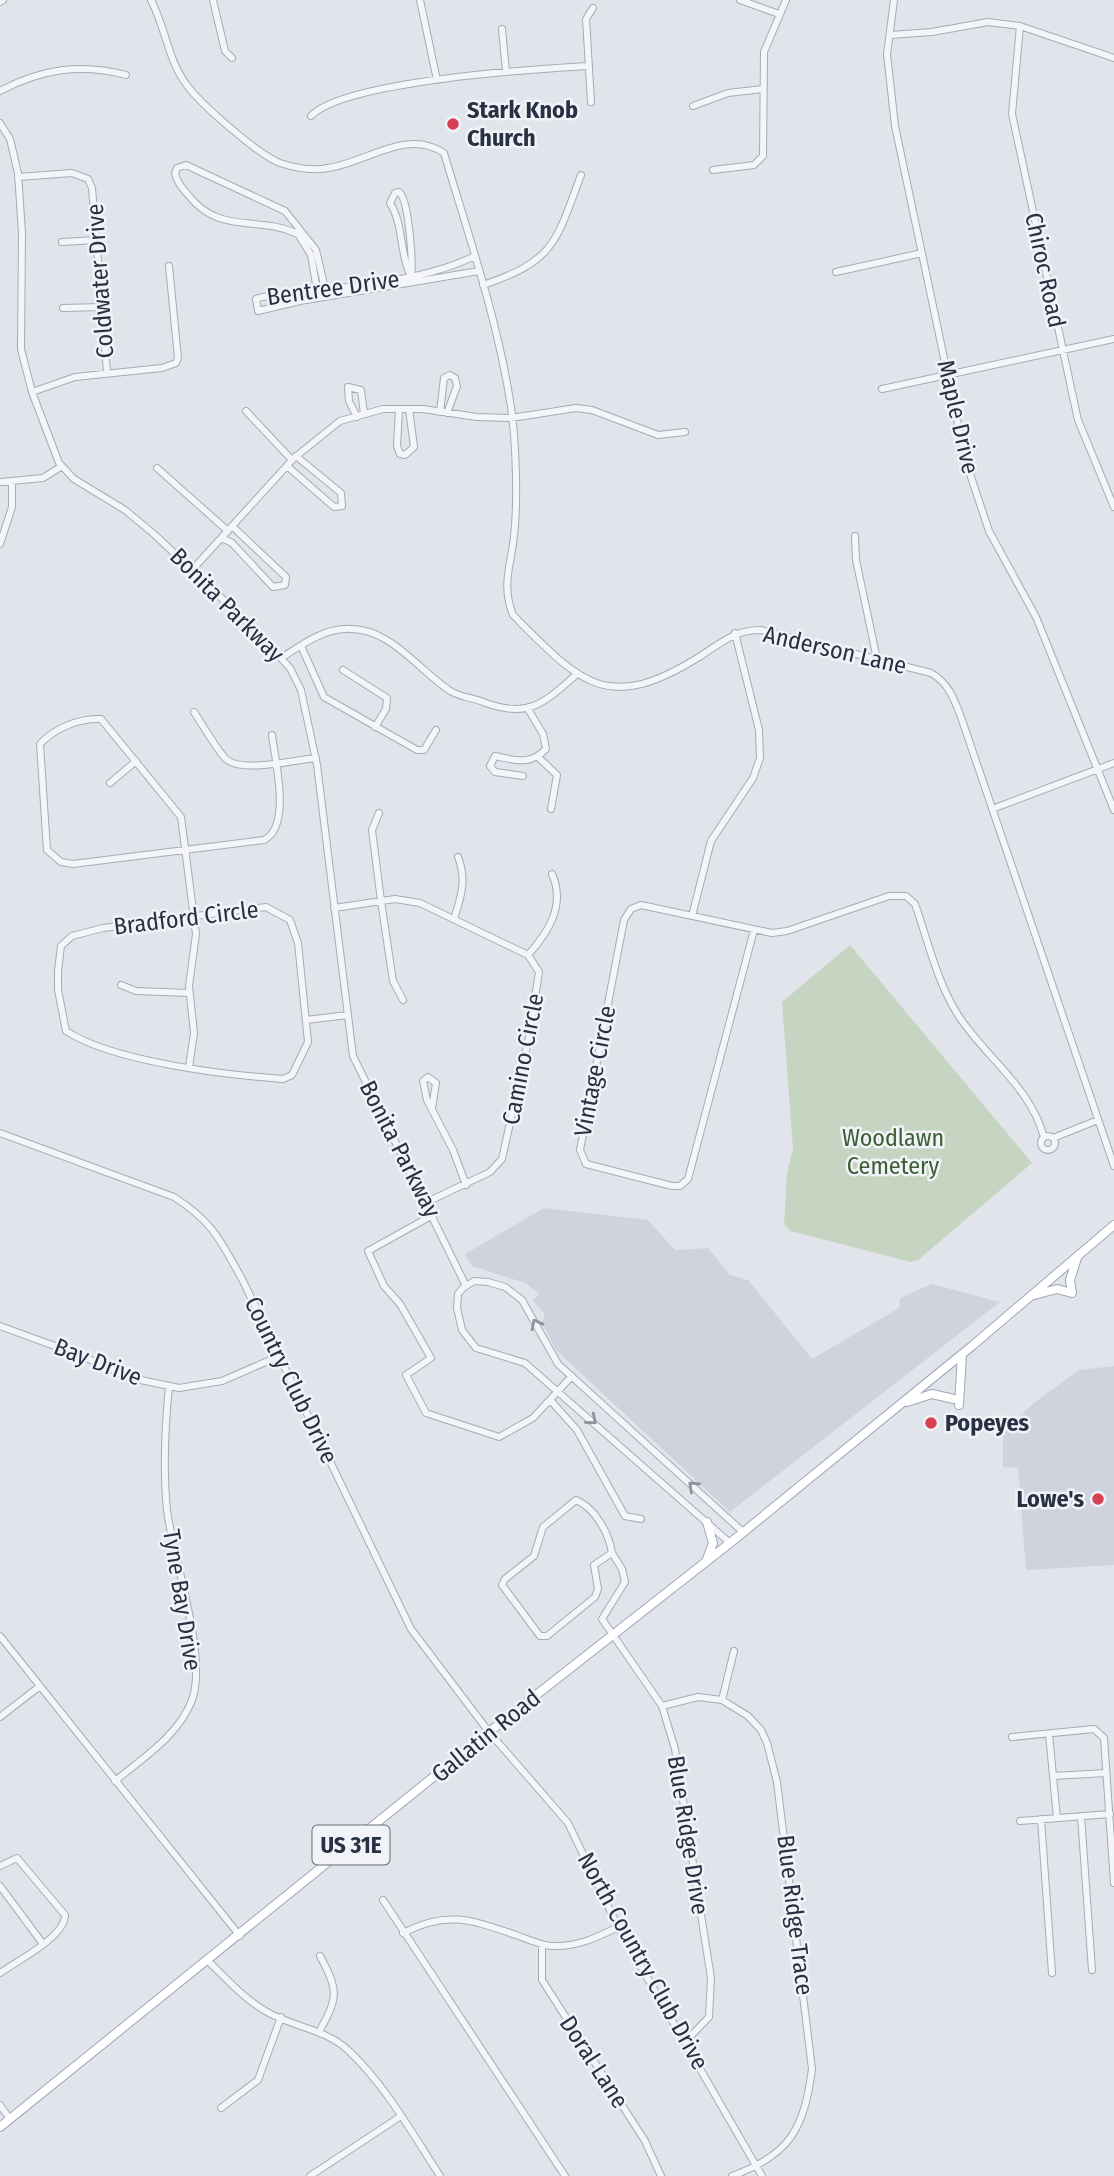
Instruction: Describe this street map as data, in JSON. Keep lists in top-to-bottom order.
{
  "streets": {
    "main road": ["Gallatin Road", "US 31E"],
    "street": [
      "Chiroc Road",
      "Coldwater Drive",
      "Bentree Drive",
      "Maple Drive",
      "Bonita Parkway",
      "Anderson Lane",
      "Bradford Circle",
      "Camino Circle",
      "Vintage Circle",
      "Bay Drive",
      "Country Club Drive",
      "Tyne Bay Drive",
      "Blue Ridge Drive",
      "Blue Ridge Trace",
      "North Country Club Drive",
      "Doral Lane"
    ]
  },
  "crossings": [
    ["Coldwater Drive", "Bonita Parkway"],
    ["Bentree Drive", "Anderson Lane"],
    ["Bonita Parkway", "Camino Circle"],
    ["Bay Drive", "Country Club Drive"],
    ["Bay Drive", "Tyne Bay Drive"],
    ["Country Club Drive", "Gallatin Road"],
    ["Country Club Drive", "North Country Club Drive"],
    ["Gallatin Road", "Blue Ridge Drive"],
    ["Gallatin Road", "US 31E"],
    ["Gallatin Road", "North Country Club Drive"],
    ["Blue Ridge Drive", "North Country Club Drive"],
    ["Blue Ridge Trace", "North Country Club Drive"]
  ],
  "parks": ["Woodlawn Cemetery"],
  "places": ["Stark Knob Church", "Popeyes", "Lowe's"]
}
